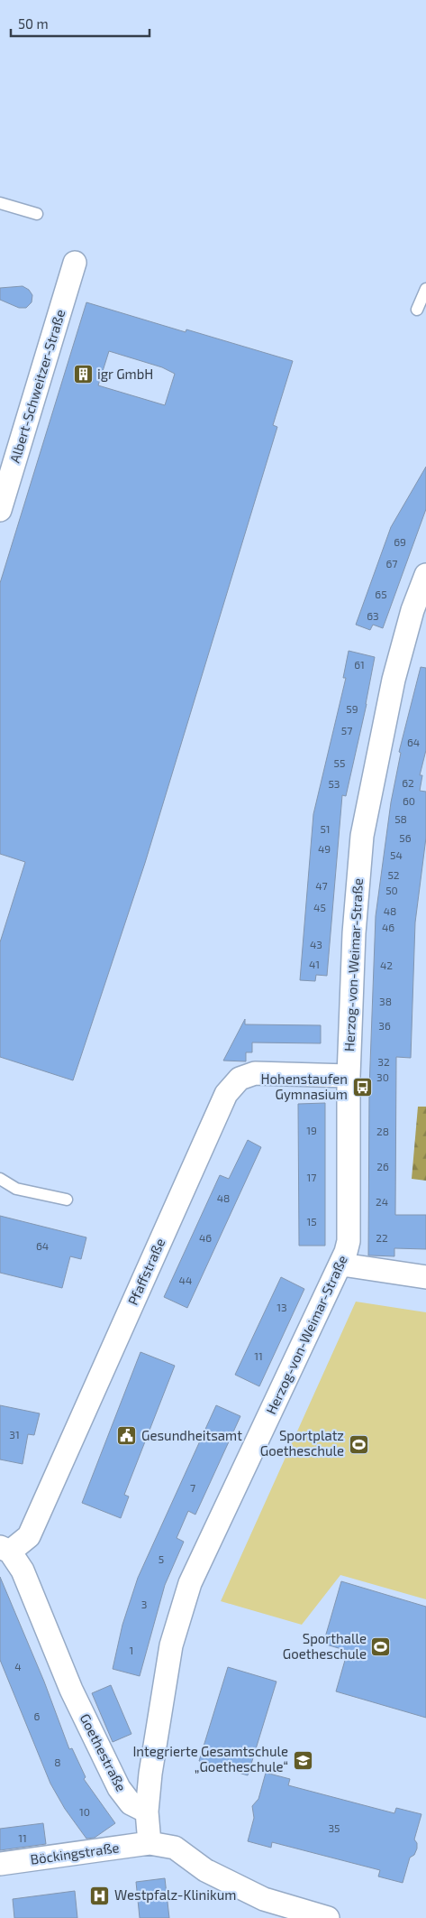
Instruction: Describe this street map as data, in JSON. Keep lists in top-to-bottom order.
{
  "streets": {
    "street": [
      "Albert-Schweitzer-Straße",
      "Herzog-von-Weimar-Straße",
      "Pfaffstraße",
      "Goethestraße",
      "Böckingstraße"
    ]
  },
  "crossings": [
    ["Herzog-von-Weimar-Straße", "Pfaffstraße"],
    ["Herzog-von-Weimar-Straße", "Goethestraße"],
    ["Pfaffstraße", "Goethestraße"]
  ],
  "places": {
    "building": ["igr GmbH"],
    "bus stop": ["Hohenstaufen Gymnasium"],
    "public building": ["Gesundheitsamt"],
    "sports": ["Sportplatz Goetheschule", "Sporthalle Goetheschule"],
    "school or university": ["Integrierte Gesamtschule „Goetheschule“"],
    "hospital": ["Westpfalz-Klinikum"]
  },
  "house_numbers": [
    "69",
    "67",
    "65",
    "63",
    "61",
    "59",
    "57",
    "64",
    "55",
    "62",
    "53",
    "60",
    "58",
    "51",
    "56",
    "49",
    "54",
    "52",
    "47",
    "50",
    "45",
    "48",
    "46",
    "43",
    "41",
    "42",
    "38",
    "36",
    "32",
    "30",
    "19",
    "28",
    "26",
    "17",
    "48",
    "24",
    "15",
    "46",
    "22",
    "64",
    "44",
    "13",
    "11",
    "31",
    "7",
    "5",
    "3",
    "1",
    "4",
    "6",
    "8",
    "10",
    "35",
    "11"
  ],
  "scale_bar": "50 m"
}
